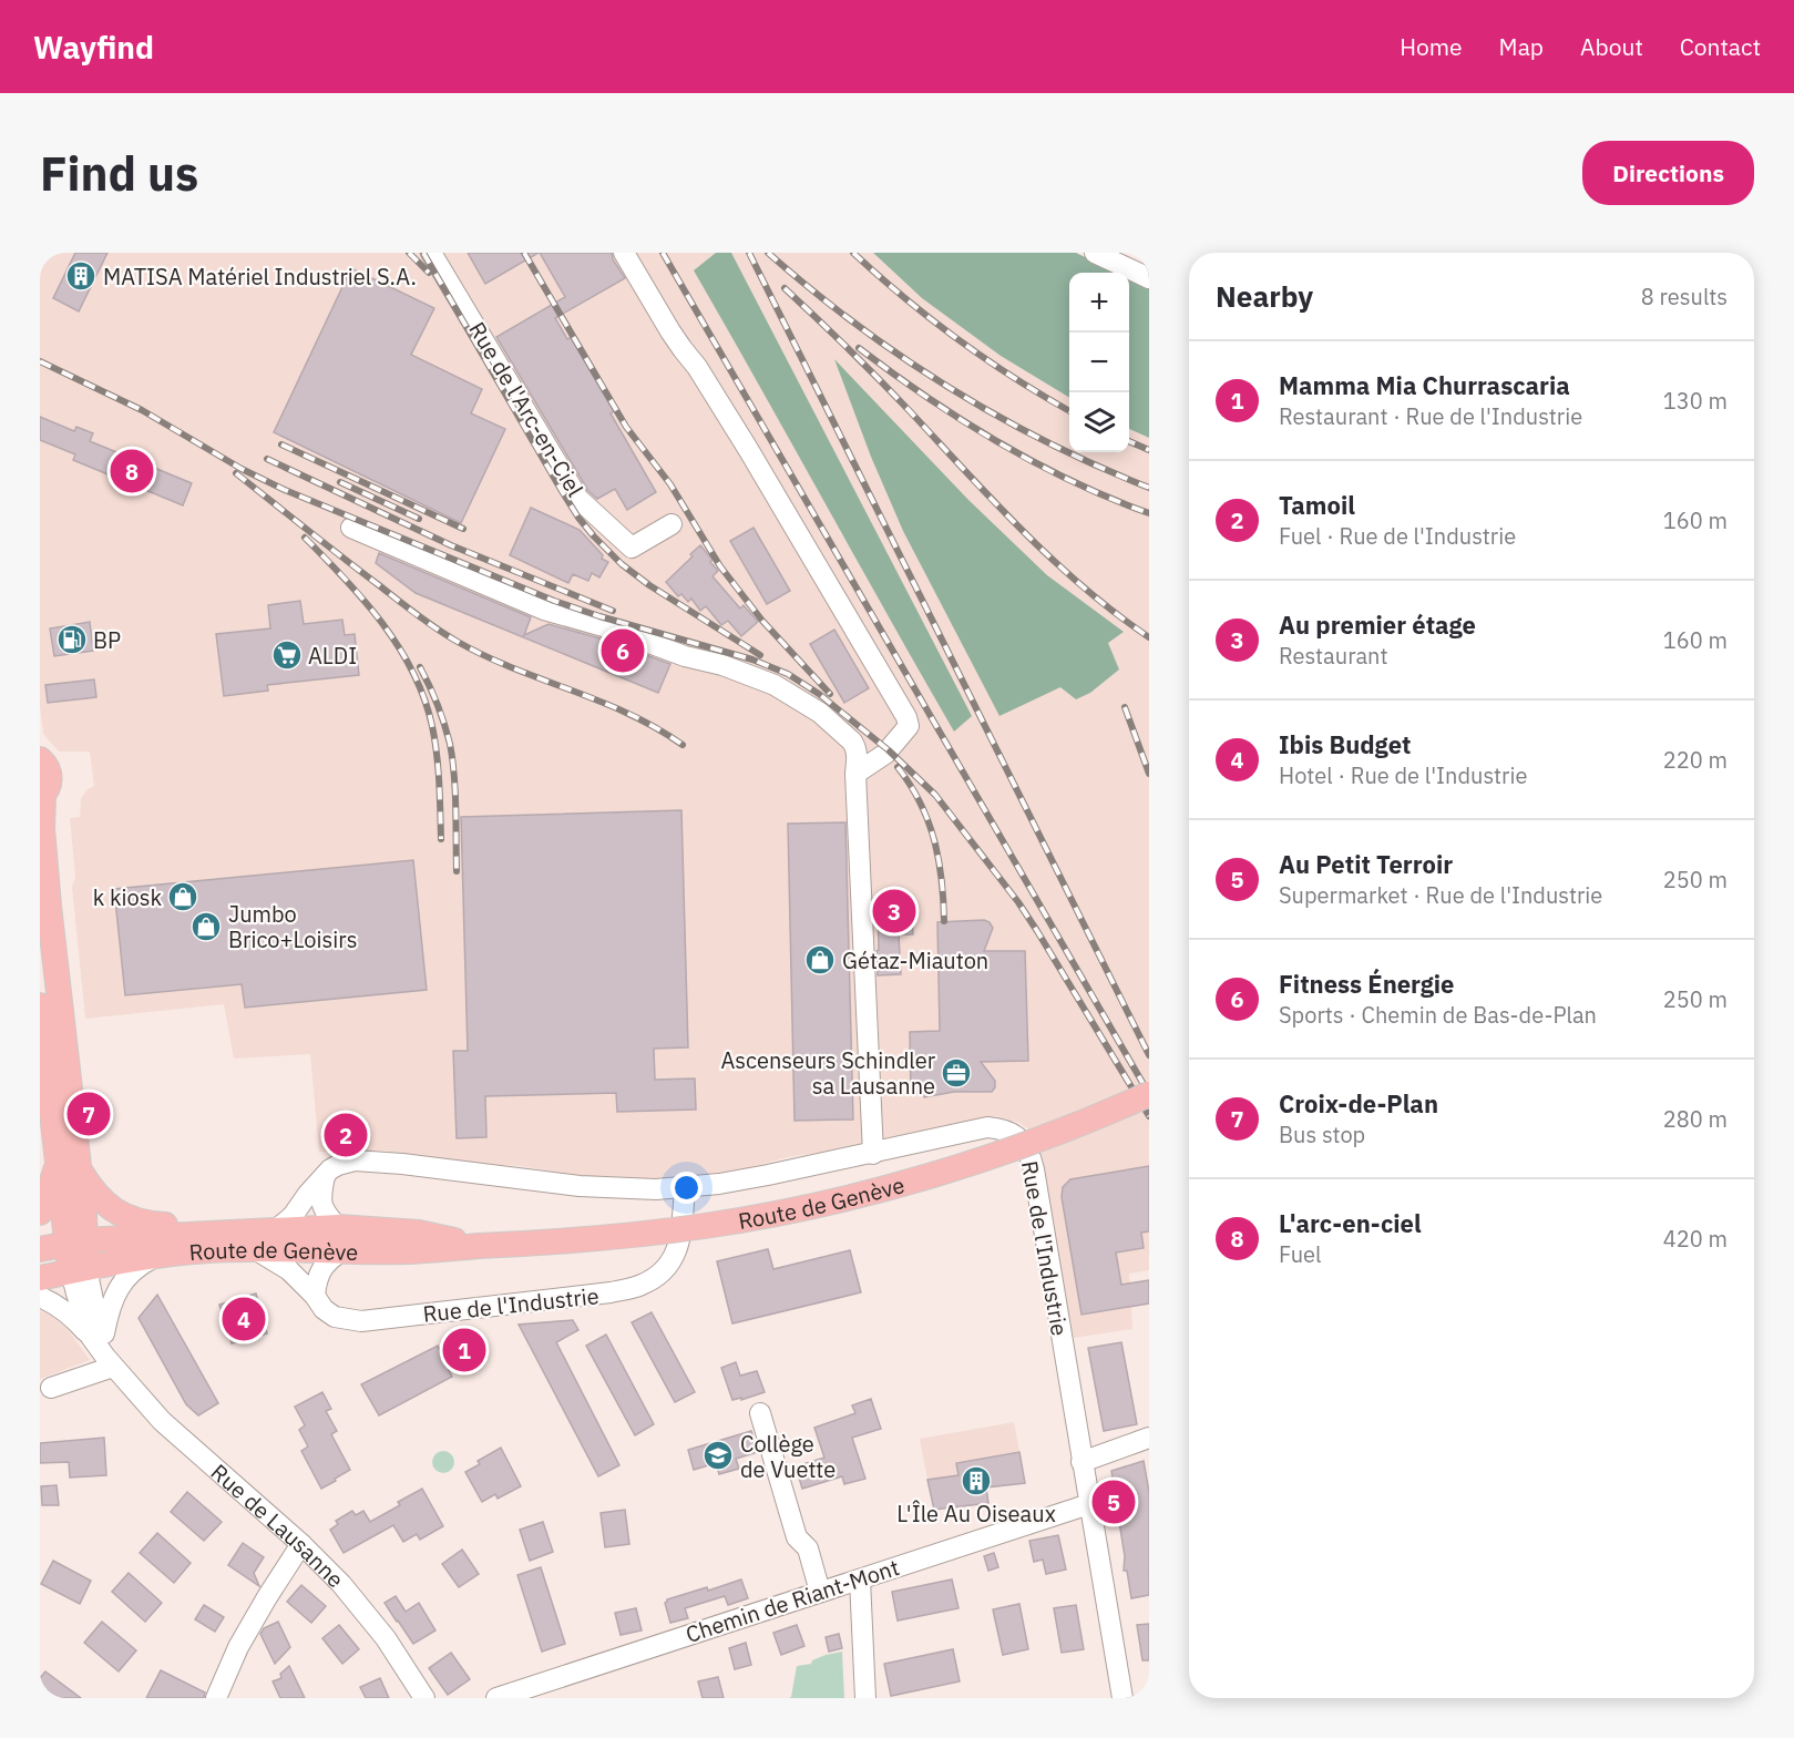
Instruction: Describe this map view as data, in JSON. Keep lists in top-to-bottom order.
{
  "streets": {
    "main road": ["Route de Genève", "Rue de Lausanne"],
    "street": ["Rue de l'Arc-en-Ciel", "Rue de l'Industrie", "Chemin de Riant-Mont"]
  },
  "crossings": [
    ["Route de Genève", "Rue de l'Industrie"],
    ["Route de Genève", "Rue de Lausanne"],
    ["Rue de l'Industrie", "Chemin de Riant-Mont"]
  ],
  "places": {
    "building": ["MATISA Matériel Industriel S.A.", "L'Île Au Oiseaux"],
    "fuel station": ["BP"],
    "supermarket": ["ALDI"],
    "shop": ["k kiosk", "Jumbo Brico+Loisirs", "Gétaz-Miauton"],
    "office": ["Ascenseurs Schindler sa Lausanne"],
    "school or university": ["Collège de Vuette"]
  },
  "page": {
    "header": "Wayfind",
    "nav": [
      "Home",
      "Map",
      "About",
      "Contact"
    ],
    "buttons": "Directions",
    "title": "Find us",
    "heading": ["Nearby", "8 results"],
    "map_buttons": ["+", "−"],
    "list": [
      {
        "mark": "1",
        "name": "Mamma Mia Churrascaria",
        "note": "Restaurant · Rue de l'Industrie",
        "value": "130 m"
      },
      {
        "mark": "2",
        "name": "Tamoil",
        "note": "Fuel · Rue de l'Industrie",
        "value": "160 m"
      },
      {
        "mark": "3",
        "name": "Au premier étage",
        "note": "Restaurant",
        "value": "160 m"
      },
      {
        "mark": "4",
        "name": "Ibis Budget",
        "note": "Hotel · Rue de l'Industrie",
        "value": "220 m"
      },
      {
        "mark": "5",
        "name": "Au Petit Terroir",
        "note": "Supermarket · Rue de l'Industrie",
        "value": "250 m"
      },
      {
        "mark": "6",
        "name": "Fitness Énergie",
        "note": "Sports · Chemin de Bas-de-Plan",
        "value": "250 m"
      },
      {
        "mark": "7",
        "name": "Croix-de-Plan",
        "note": "Bus stop",
        "value": "280 m"
      },
      {
        "mark": "8",
        "name": "L'arc-en-ciel",
        "note": "Fuel",
        "value": "420 m"
      }
    ],
    "pins": [
      "8",
      "6",
      "3",
      "7",
      "2",
      "4",
      "1",
      "5"
    ]
  }
}
